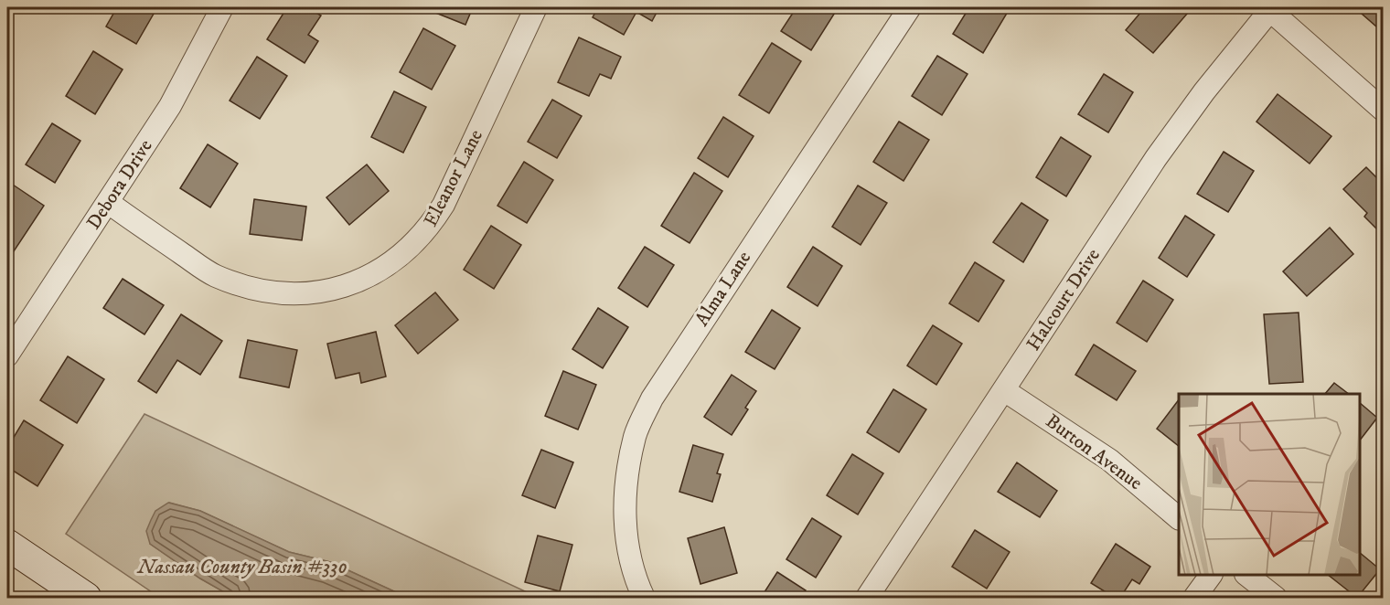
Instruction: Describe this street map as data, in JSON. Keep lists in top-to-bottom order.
{
  "streets": {
    "street": [
      "Eleanor Lane",
      "Debora Drive",
      "Alma Lane",
      "Halcourt Drive",
      "Burton Avenue"
    ]
  },
  "crossings": [
    ["Eleanor Lane", "Debora Drive"],
    ["Halcourt Drive", "Burton Avenue"]
  ],
  "water": ["Nassau County Basin #330"]
}
